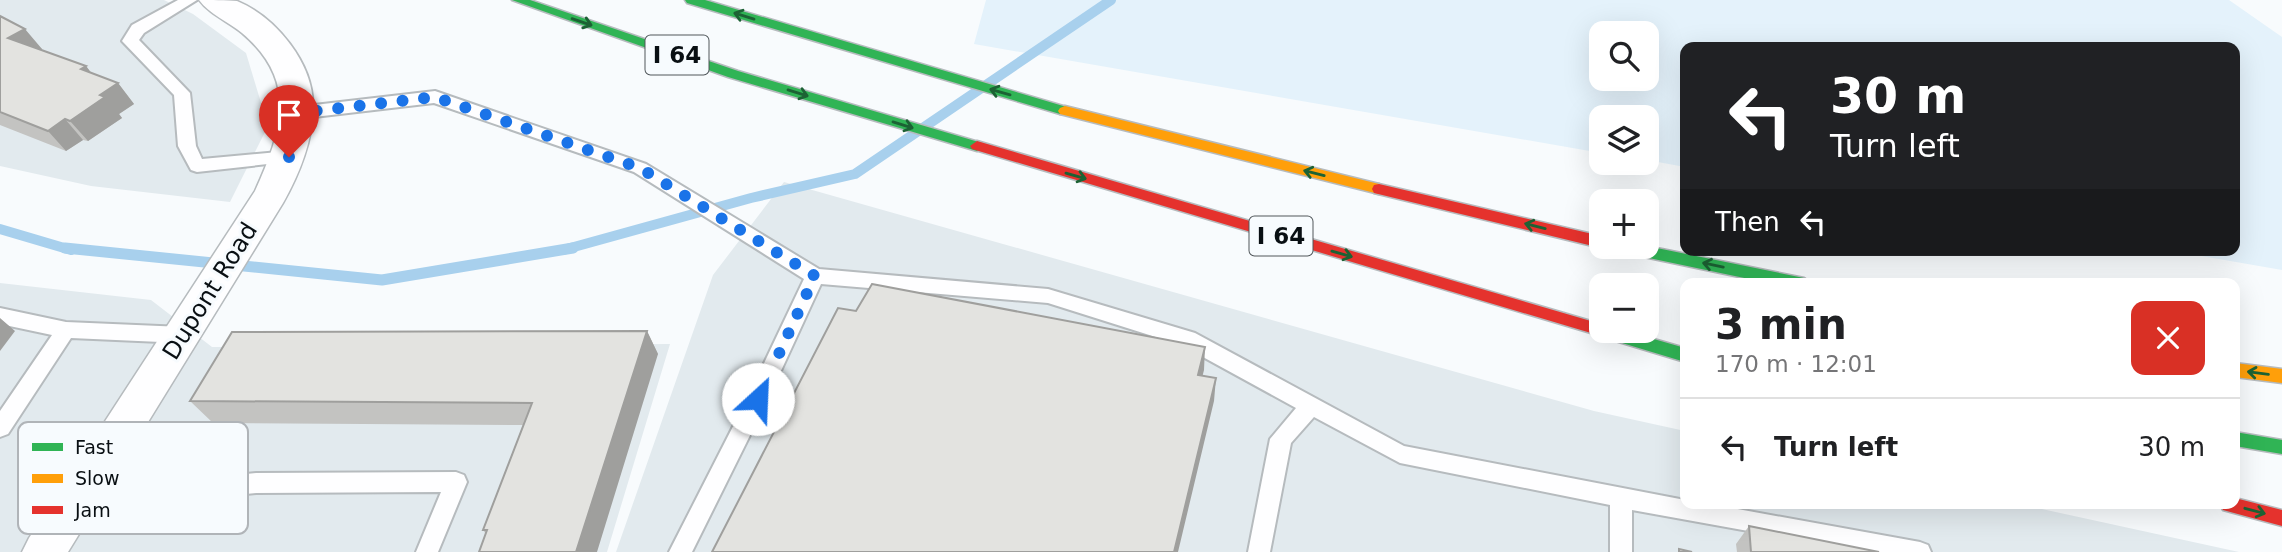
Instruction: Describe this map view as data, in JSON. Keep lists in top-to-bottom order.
{
  "streets": {
    "highway": ["I 64"],
    "street": ["Dupont Road"]
  },
  "legend": ["Fast", "Slow", "Jam"],
  "page": {
    "map_buttons": ["+", "−"],
    "turn": ["30 m", "Turn left"],
    "then": "Then",
    "heading": ["3 min", "170 m · 12:01"],
    "list": [
      {
        "name": "Turn left",
        "value": "30 m"
      }
    ]
  }
}
